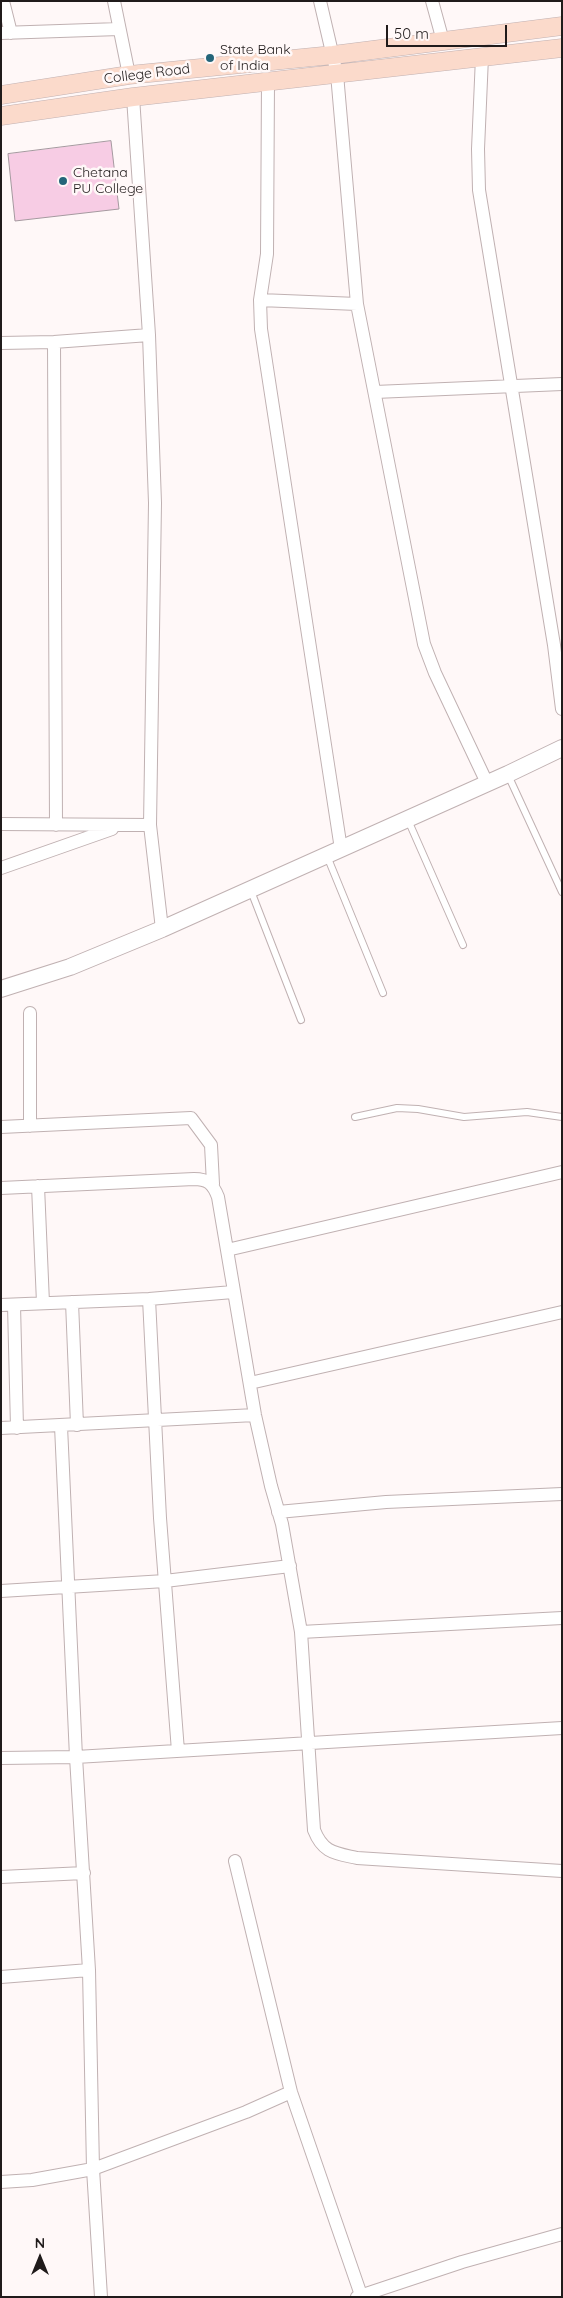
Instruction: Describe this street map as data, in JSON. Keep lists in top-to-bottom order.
{
  "streets": {
    "main road": ["College Road"]
  },
  "places": ["State Bank of India", "Chetana PU College"],
  "scale_bar": "50 m",
  "north": "top"
}
